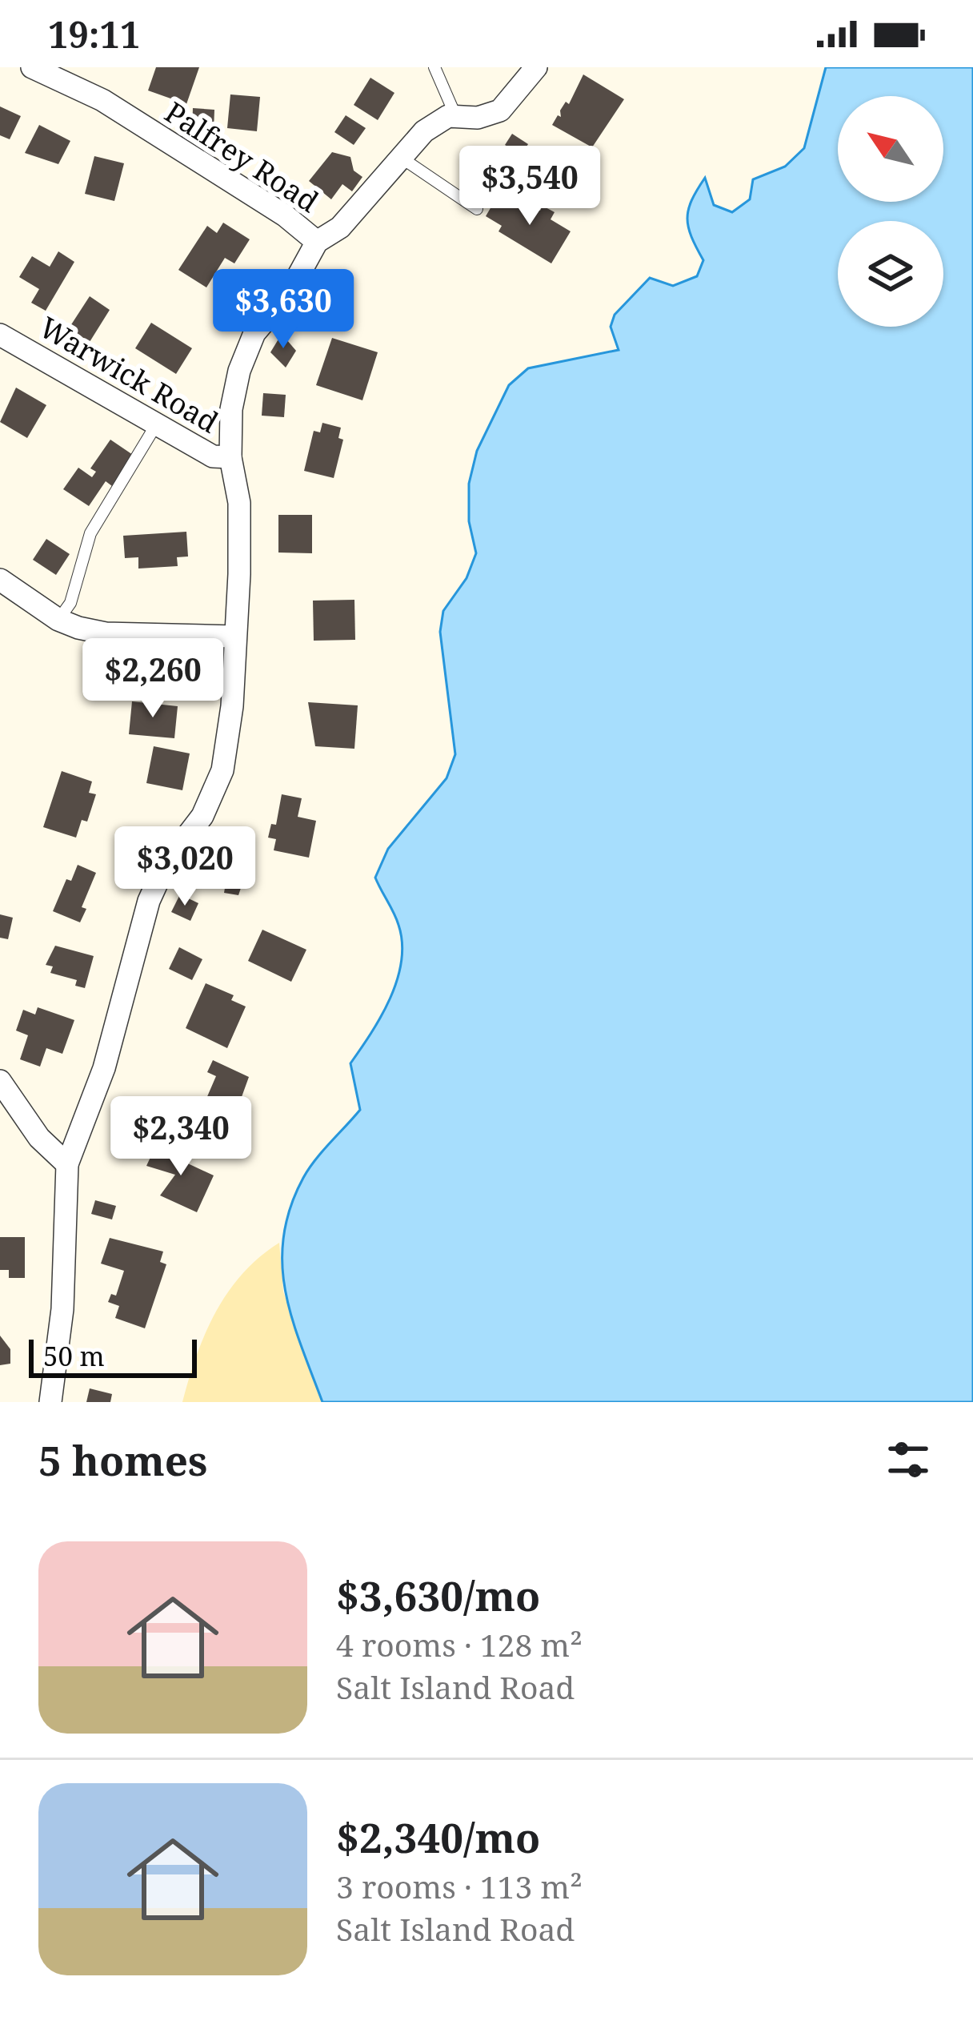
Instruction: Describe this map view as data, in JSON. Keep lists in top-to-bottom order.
{
  "streets": {
    "street": ["Palfrey Road", "Warwick Road"]
  },
  "scale_bar": "50 m",
  "north": "top left",
  "page": {
    "status": "19:11",
    "price": [
      "$3,540",
      "$3,630",
      "$2,260",
      "$3,020",
      "$2,340"
    ],
    "scale": "50 m",
    "heading": "5 homes",
    "list": [
      {
        "name": "$3,630/mo",
        "note": "4 rooms · 128 m² · Salt Island Road"
      },
      {
        "name": "$2,340/mo",
        "note": "3 rooms · 113 m² · Salt Island Road"
      }
    ]
  }
}
